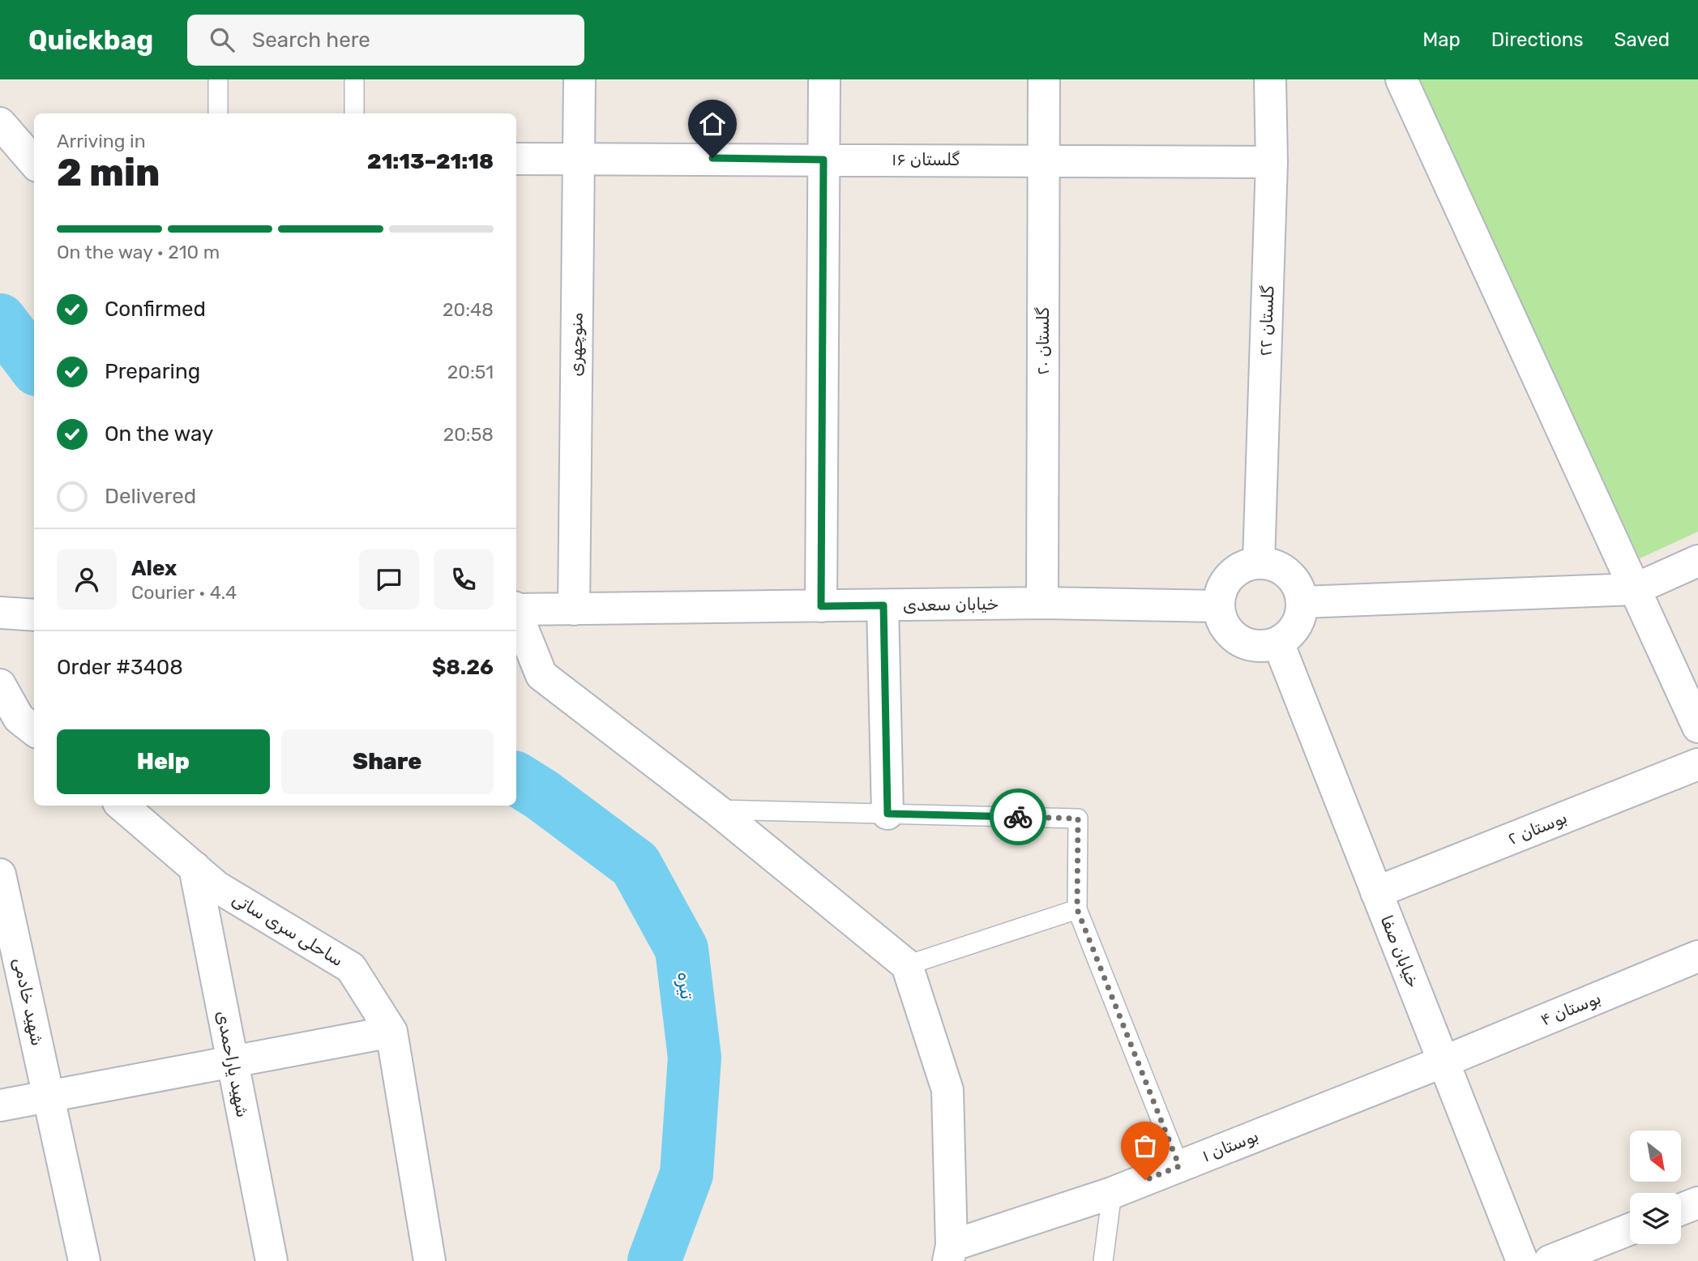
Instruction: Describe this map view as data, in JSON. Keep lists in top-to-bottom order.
{
  "streets": {
    "street": [
      "گلستان ۱۶",
      "گلستان ۲۲",
      "گلستان ۲۰",
      "منوچهری",
      "خیابان سعدی",
      "بوستان ۲",
      "ساحلی سری ساتی",
      "خیابان صفا",
      "شهید خادمی",
      "بوستان ۴",
      "شهید یاراحمدی",
      "بوستان ۱"
    ]
  },
  "crossings": [
    ["گلستان ۱۶", "گلستان ۲۲"],
    ["گلستان ۱۶", "گلستان ۲۰"],
    ["گلستان ۱۶", "منوچهری"],
    ["گلستان ۲۲", "خیابان سعدی"],
    ["گلستان ۲۲", "خیابان صفا"],
    ["گلستان ۲۰", "خیابان سعدی"],
    ["منوچهری", "خیابان سعدی"],
    ["خیابان سعدی", "خیابان صفا"],
    ["بوستان ۲", "خیابان صفا"],
    ["ساحلی سری ساتی", "شهید یاراحمدی"],
    ["خیابان صفا", "بوستان ۴"],
    ["خیابان صفا", "بوستان ۱"],
    ["بوستان ۴", "بوستان ۱"]
  ],
  "water": ["تيره"],
  "north": "bottom right",
  "page": {
    "header": "Quickbag",
    "search": "Search here",
    "nav": ["Map", "Directions", "Saved"],
    "heading": ["2 min", "Arriving in", "21:13–21:18"],
    "panel": [
      "Alex",
      "Courier · 4.4",
      "Order #3408",
      "$8.26"
    ],
    "bar": "On the way · 210 m",
    "list": [
      ["Confirmed", "20:48"],
      ["Preparing", "20:51"],
      ["On the way", "20:58"],
      "Delivered"
    ],
    "buttons": ["Help", "Share"]
  }
}
